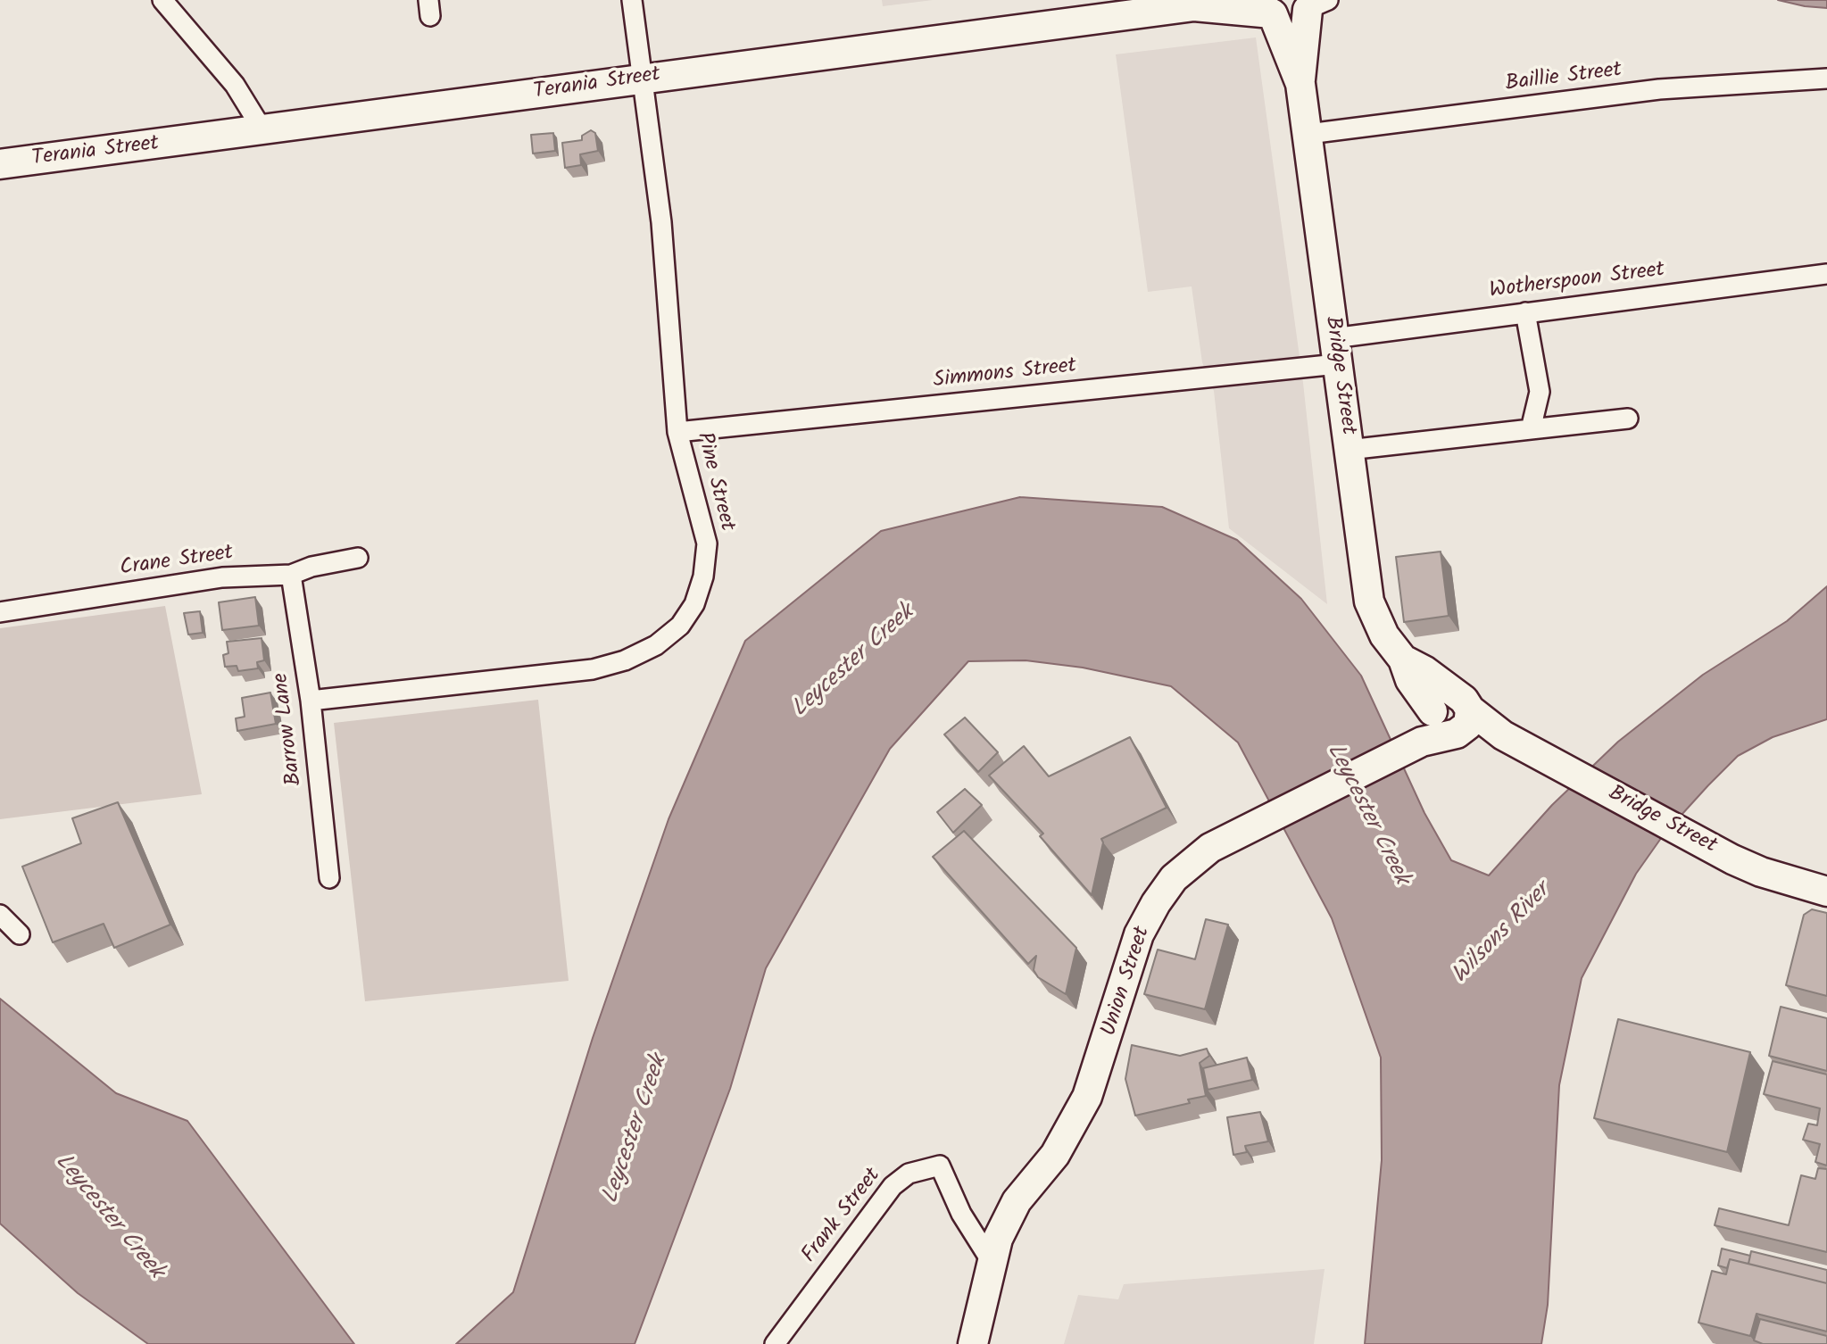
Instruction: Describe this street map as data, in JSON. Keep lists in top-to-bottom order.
{
  "streets": {
    "main road": ["Terania Street", "Bridge Street", "Union Street"],
    "street": [
      "Baillie Street",
      "Wotherspoon Street",
      "Simmons Street",
      "Pine Street",
      "Crane Street",
      "Barrow Lane",
      "Frank Street"
    ]
  },
  "crossings": [
    ["Baillie Street", "Bridge Street"],
    ["Terania Street", "Bridge Street"],
    ["Terania Street", "Pine Street"],
    ["Wotherspoon Street", "Simmons Street"],
    ["Wotherspoon Street", "Bridge Street"],
    ["Simmons Street", "Bridge Street"],
    ["Simmons Street", "Pine Street"],
    ["Bridge Street", "Union Street"],
    ["Pine Street", "Barrow Lane"],
    ["Crane Street", "Barrow Lane"],
    ["Union Street", "Frank Street"]
  ],
  "water": ["Leycester Creek", "Wilsons River"]
}
